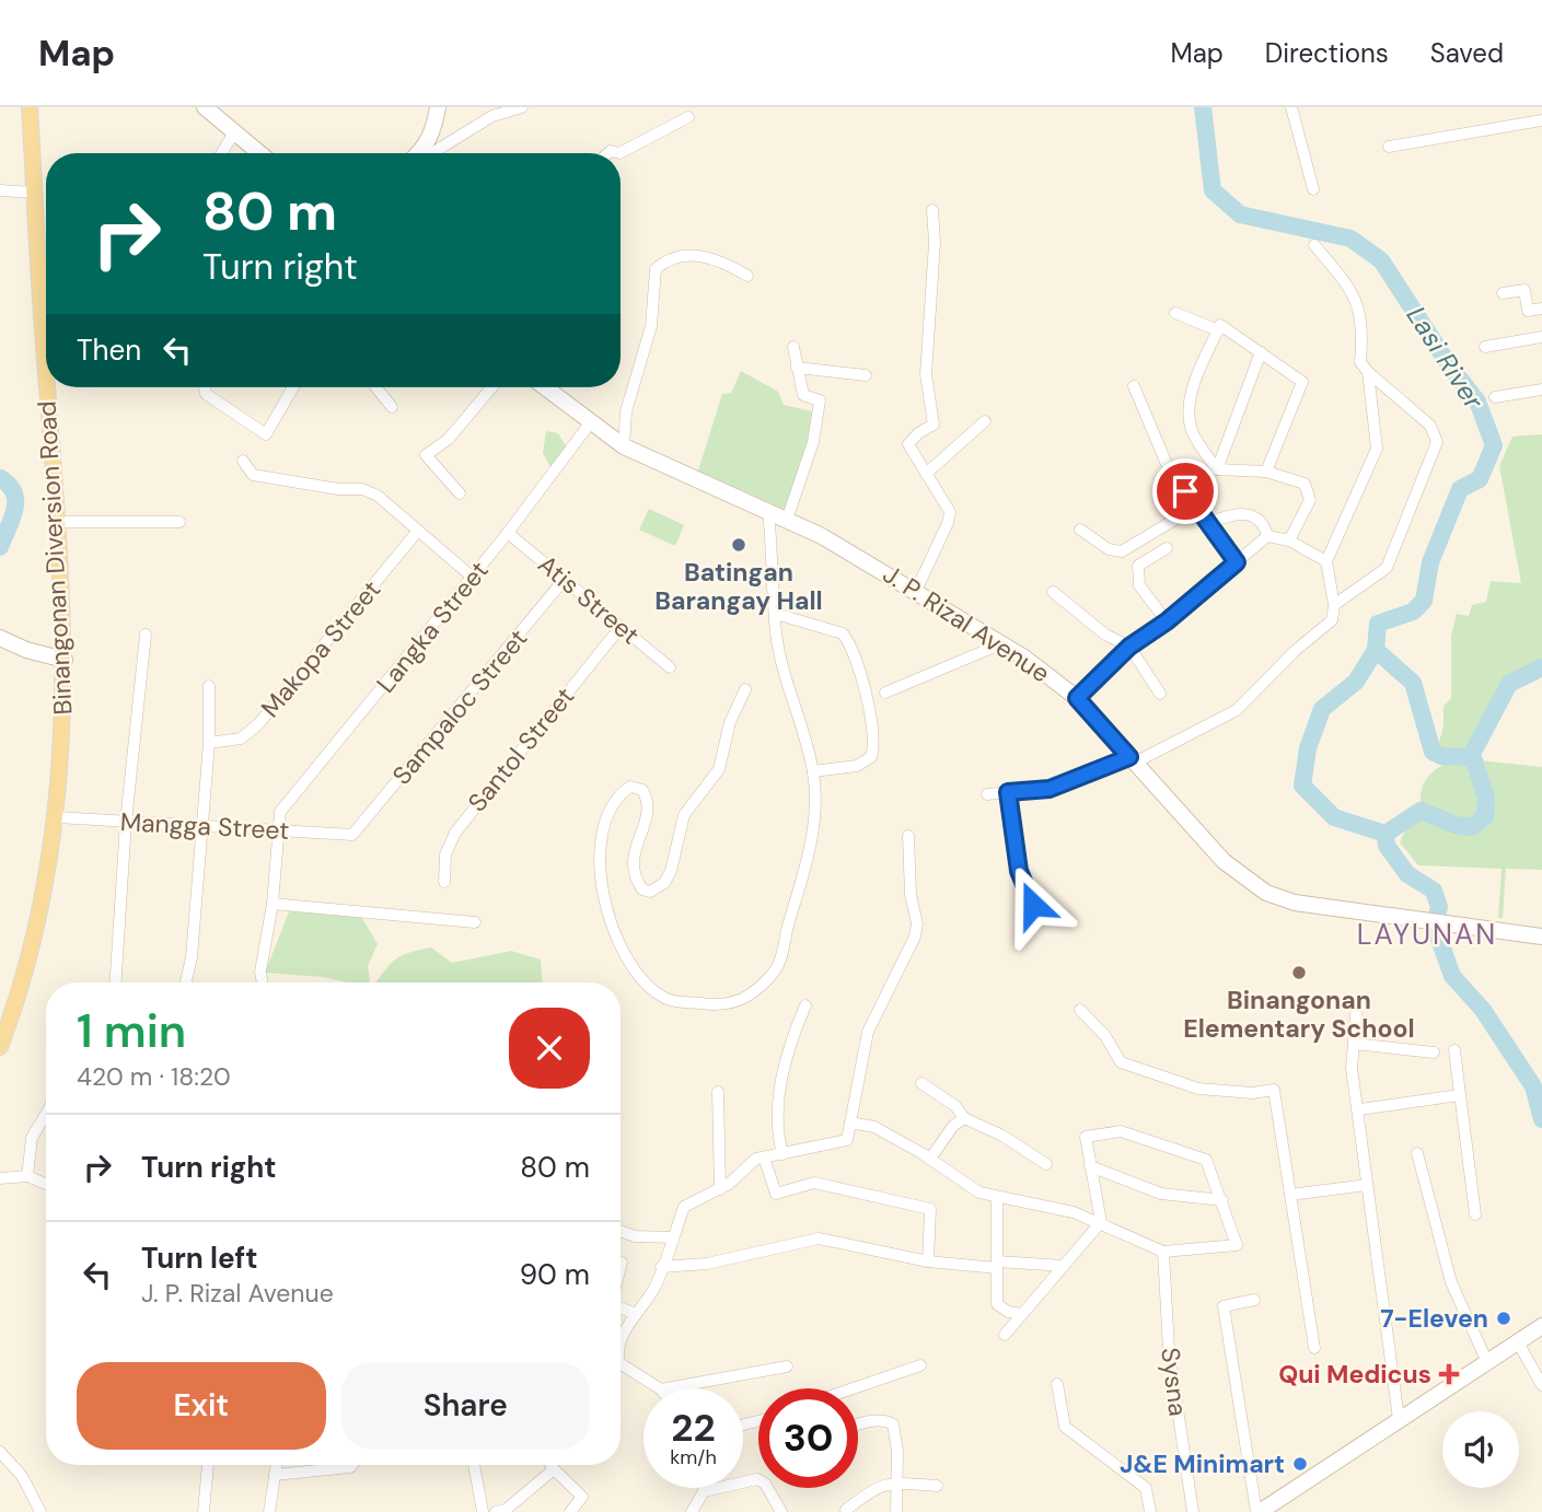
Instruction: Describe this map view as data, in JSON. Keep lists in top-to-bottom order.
{
  "streets": {
    "main road": ["Binangonan Diversion Road", "J. P. Rizal Avenue"],
    "street": [
      "Atis Street",
      "Langka Street",
      "Makopa Street",
      "Sampaloc Street",
      "Santol Street",
      "Mangga Street",
      "Sysna"
    ]
  },
  "crossings": [
    ["Binangonan Diversion Road", "Mangga Street"],
    ["Atis Street", "Langka Street"],
    ["Atis Street", "Sampaloc Street"],
    ["Atis Street", "Santol Street"],
    ["J. P. Rizal Avenue", "Langka Street"],
    ["Langka Street", "Mangga Street"],
    ["Sampaloc Street", "Mangga Street"]
  ],
  "districts": ["LAYUNAN"],
  "water": ["Lasi River"],
  "places": {
    "other": [
      "Batingan Barangay Hall",
      "Binangonan Elementary School",
      "7-Eleven",
      "J&E Minimart"
    ],
    "health": ["Qui Medicus"]
  },
  "page": {
    "header": "Map",
    "nav": ["Map", "Directions", "Saved"],
    "turn": ["80 m", "Turn right"],
    "then": "Then",
    "heading": ["1 min", "420 m · 18:20"],
    "list": [
      {
        "name": "Turn right",
        "value": "80 m"
      },
      {
        "name": "Turn left",
        "note": "J. P. Rizal Avenue",
        "value": "90 m"
      }
    ],
    "buttons": ["Exit", "Share"],
    "speed": "22 km/h",
    "limit": "30"
  }
}
